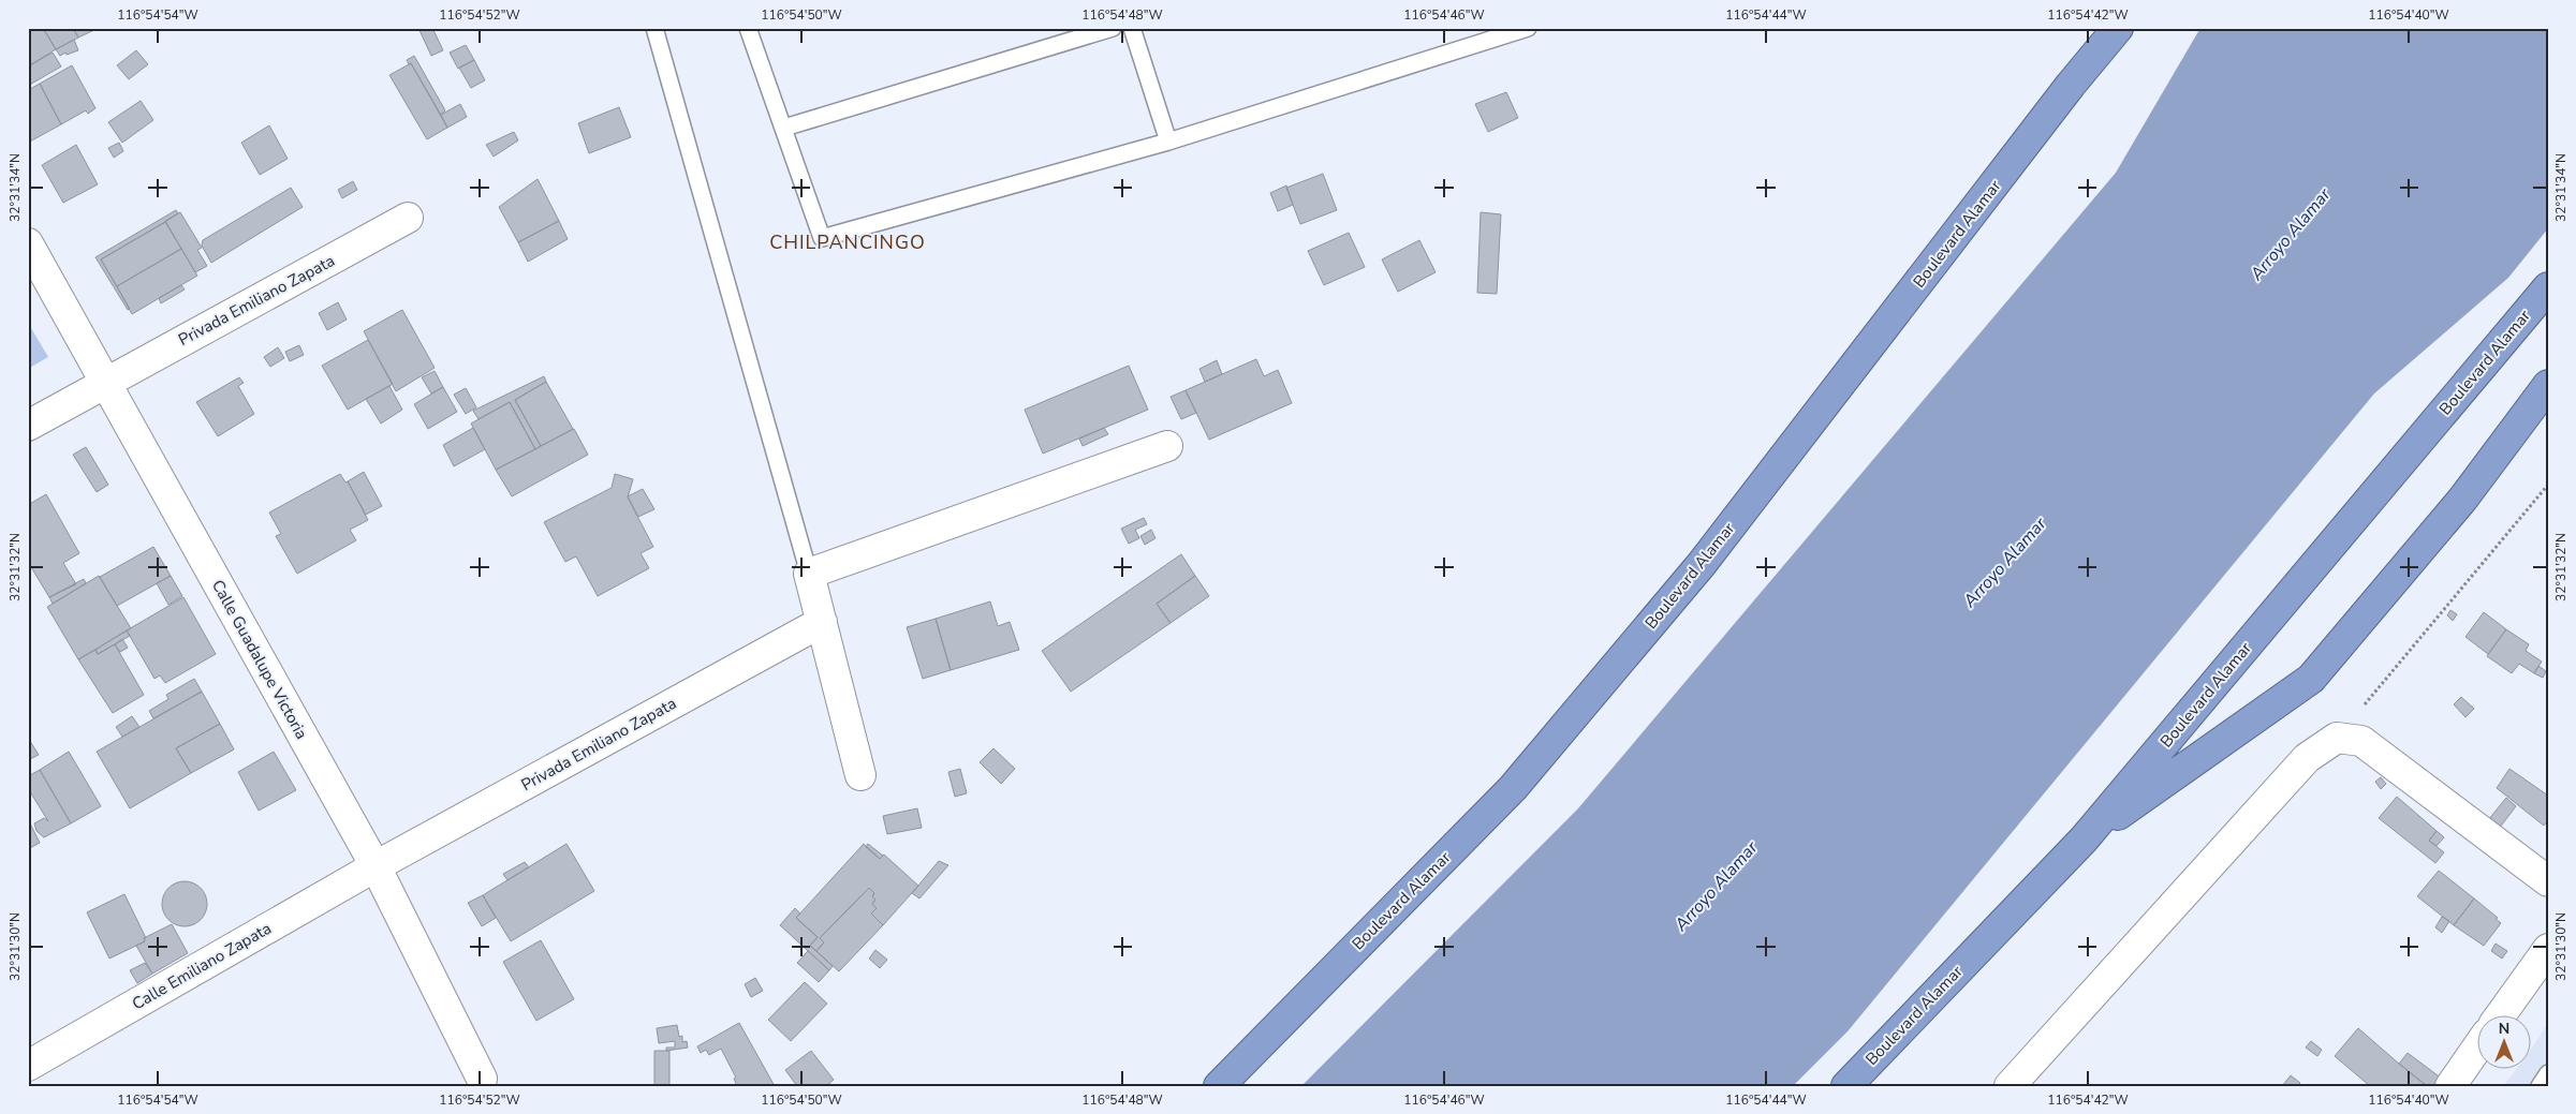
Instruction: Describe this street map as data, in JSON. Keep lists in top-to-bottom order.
{
  "streets": {
    "highway": ["Boulevard Alamar"],
    "street": ["Privada Emiliano Zapata", "Calle Guadalupe Victoria", "Calle Emiliano Zapata"]
  },
  "crossings": [
    ["Privada Emiliano Zapata", "Calle Guadalupe Victoria"],
    ["Privada Emiliano Zapata", "Calle Emiliano Zapata"],
    ["Calle Guadalupe Victoria", "Calle Emiliano Zapata"]
  ],
  "districts": ["CHILPANCINGO"],
  "water": ["Arroyo Alamar"],
  "north": "top",
  "coordinates": [
    "116°54'54\"W",
    "116°54'52\"W",
    "116°54'50\"W",
    "116°54'48\"W",
    "116°54'46\"W",
    "116°54'44\"W",
    "116°54'42\"W",
    "116°54'40\"W",
    "32°31'34\"N",
    "32°31'32\"N",
    "32°31'30\"N"
  ]
}
